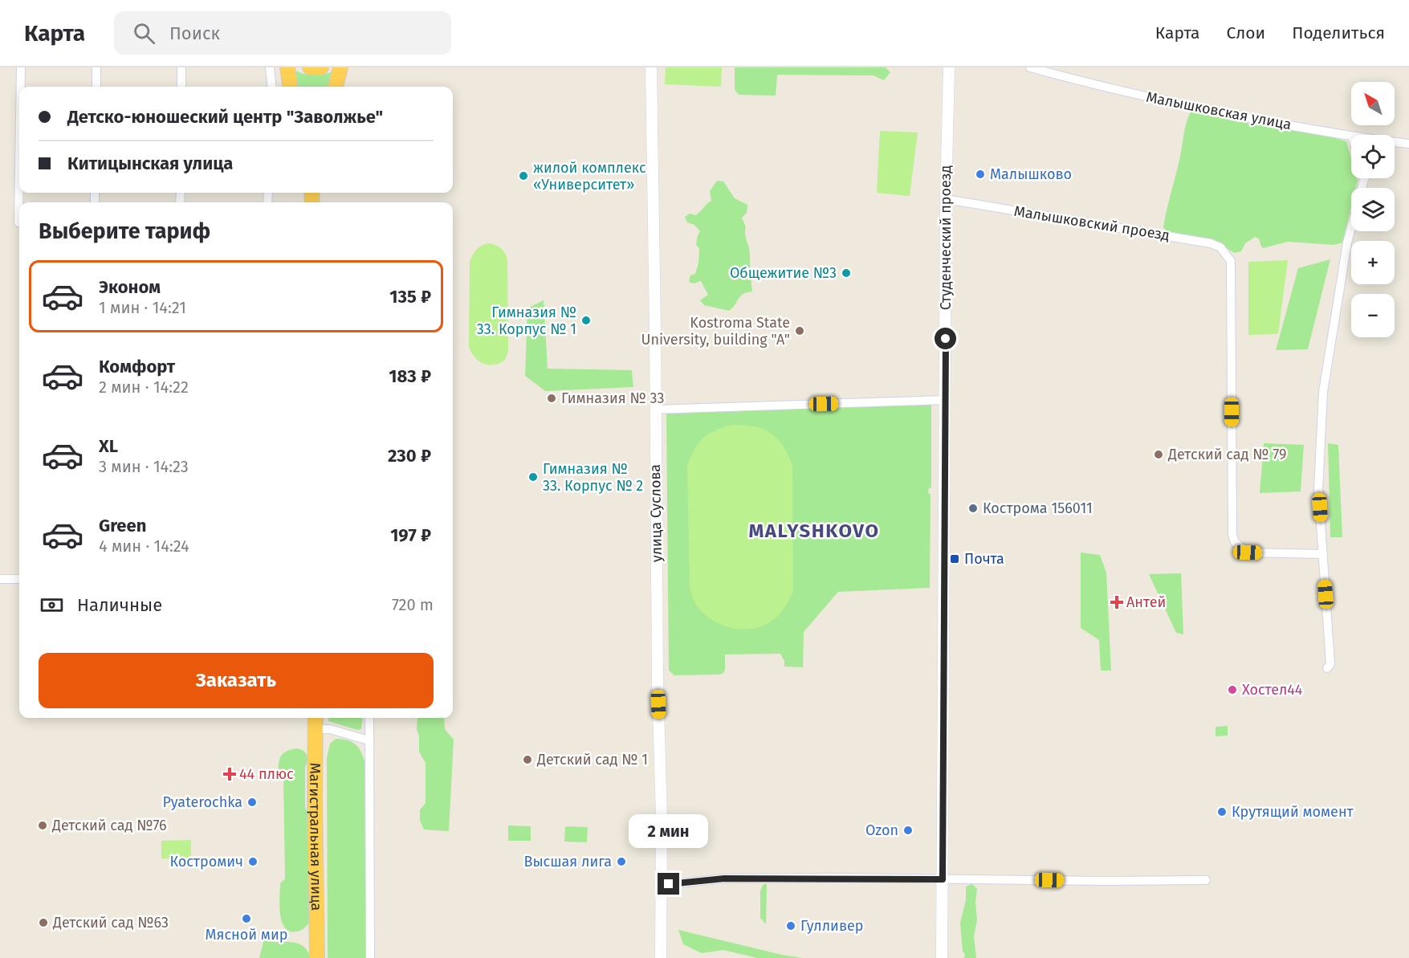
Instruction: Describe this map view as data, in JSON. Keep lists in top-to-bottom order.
{
  "streets": {
    "highway": ["Магистральная улица"],
    "street": [
      "Малышковская улица",
      "Малышковский проезд",
      "Студенческий проезд",
      "улица Суслова"
    ]
  },
  "crossings": [
    ["Малышковский проезд", "Студенческий проезд"]
  ],
  "districts": ["MALYSHKOVO"],
  "places": {
    "other": [
      "Малышково",
      "жилой комплекс «Университет»",
      "Общежитие №3",
      "Гимназия № 33. Корпус № 1",
      "Kostroma State University, building \"A\"",
      "Гимназия № 33",
      "Детский сад № 79",
      "Гимназия № 33. Корпус № 2",
      "Кострома 156011",
      "Хостел44",
      "Детский сад № 1",
      "Pyaterochka",
      "Крутящий момент",
      "Детский сад №76",
      "Ozon",
      "Костромич",
      "Высшая лига",
      "Мясной мир",
      "Детский сад №63",
      "Гулливер"
    ],
    "transit": ["Почта"],
    "health": ["Антей", "44 плюс"]
  },
  "north": "top left",
  "page": {
    "header": "Карта",
    "search": "Поиск",
    "nav": ["Карта", "Слои", "Поделиться"],
    "map_buttons": ["+", "−"],
    "banner": ["Детско-юношеский центр \"Заволжье\"", "Китицынская улица"],
    "heading": "Выберите тариф",
    "list": [
      {
        "name": "Эконом",
        "note": "1 мин · 14:21",
        "value": "135 ₽"
      },
      {
        "name": "Комфорт",
        "note": "2 мин · 14:22",
        "value": "183 ₽"
      },
      {
        "name": "XL",
        "note": "3 мин · 14:23",
        "value": "230 ₽"
      },
      {
        "name": "Green",
        "note": "4 мин · 14:24",
        "value": "197 ₽"
      }
    ],
    "pay": ["Наличные", "720 m"],
    "buttons": "Заказать",
    "bubble": "2 мин"
  }
}
